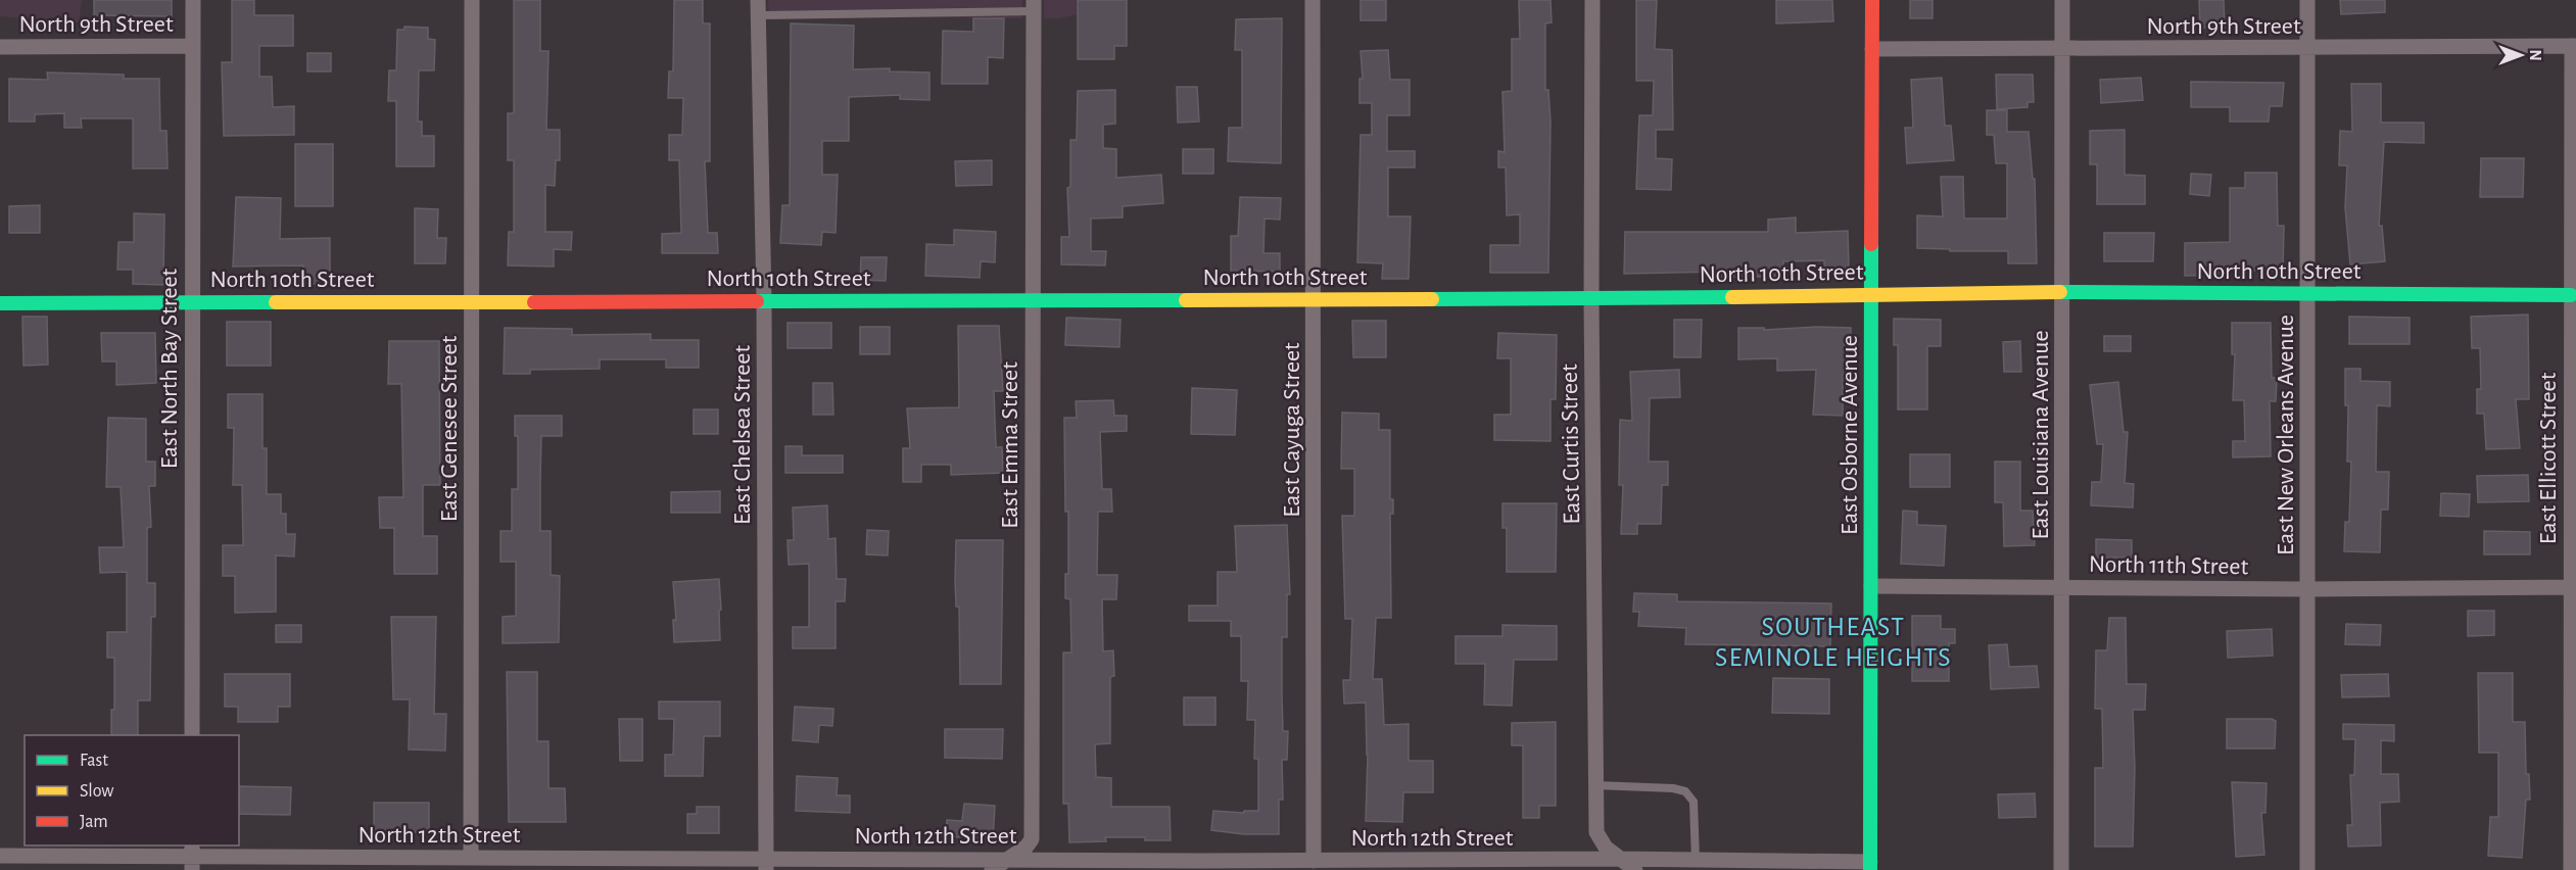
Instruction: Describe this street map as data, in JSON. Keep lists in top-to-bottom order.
{
  "streets": {
    "street": [
      "North 9th Street",
      "North 10th Street",
      "East North Bay Street",
      "East Genesee Street",
      "East Cayuga Street",
      "East Chelsea Street",
      "East Osborne Avenue",
      "East Louisiana Avenue",
      "East New Orleans Avenue",
      "East Curtis Street",
      "East Emma Street",
      "East Ellicott Street",
      "North 11th Street",
      "North 12th Street"
    ]
  },
  "crossings": [
    ["North 9th Street", "East North Bay Street"],
    ["North 9th Street", "East Osborne Avenue"],
    ["North 9th Street", "East Louisiana Avenue"],
    ["North 9th Street", "East New Orleans Avenue"],
    ["North 9th Street", "East Ellicott Street"],
    ["North 10th Street", "East North Bay Street"],
    ["North 10th Street", "East Genesee Street"],
    ["North 10th Street", "East Cayuga Street"],
    ["North 10th Street", "East Chelsea Street"],
    ["North 10th Street", "East Osborne Avenue"],
    ["North 10th Street", "East Louisiana Avenue"],
    ["North 10th Street", "East New Orleans Avenue"],
    ["North 10th Street", "East Curtis Street"],
    ["North 10th Street", "East Emma Street"],
    ["North 10th Street", "East Ellicott Street"],
    ["East Genesee Street", "North 12th Street"],
    ["East Cayuga Street", "North 12th Street"],
    ["East Chelsea Street", "North 12th Street"],
    ["East Osborne Avenue", "North 11th Street"],
    ["East Osborne Avenue", "North 12th Street"],
    ["East Louisiana Avenue", "North 11th Street"],
    ["East New Orleans Avenue", "North 11th Street"],
    ["East Curtis Street", "North 12th Street"],
    ["East Emma Street", "North 12th Street"],
    ["East Ellicott Street", "North 11th Street"]
  ],
  "districts": ["SOUTHEAST SEMINOLE HEIGHTS"],
  "legend": ["Fast", "Slow", "Jam"],
  "north": "right"
}
